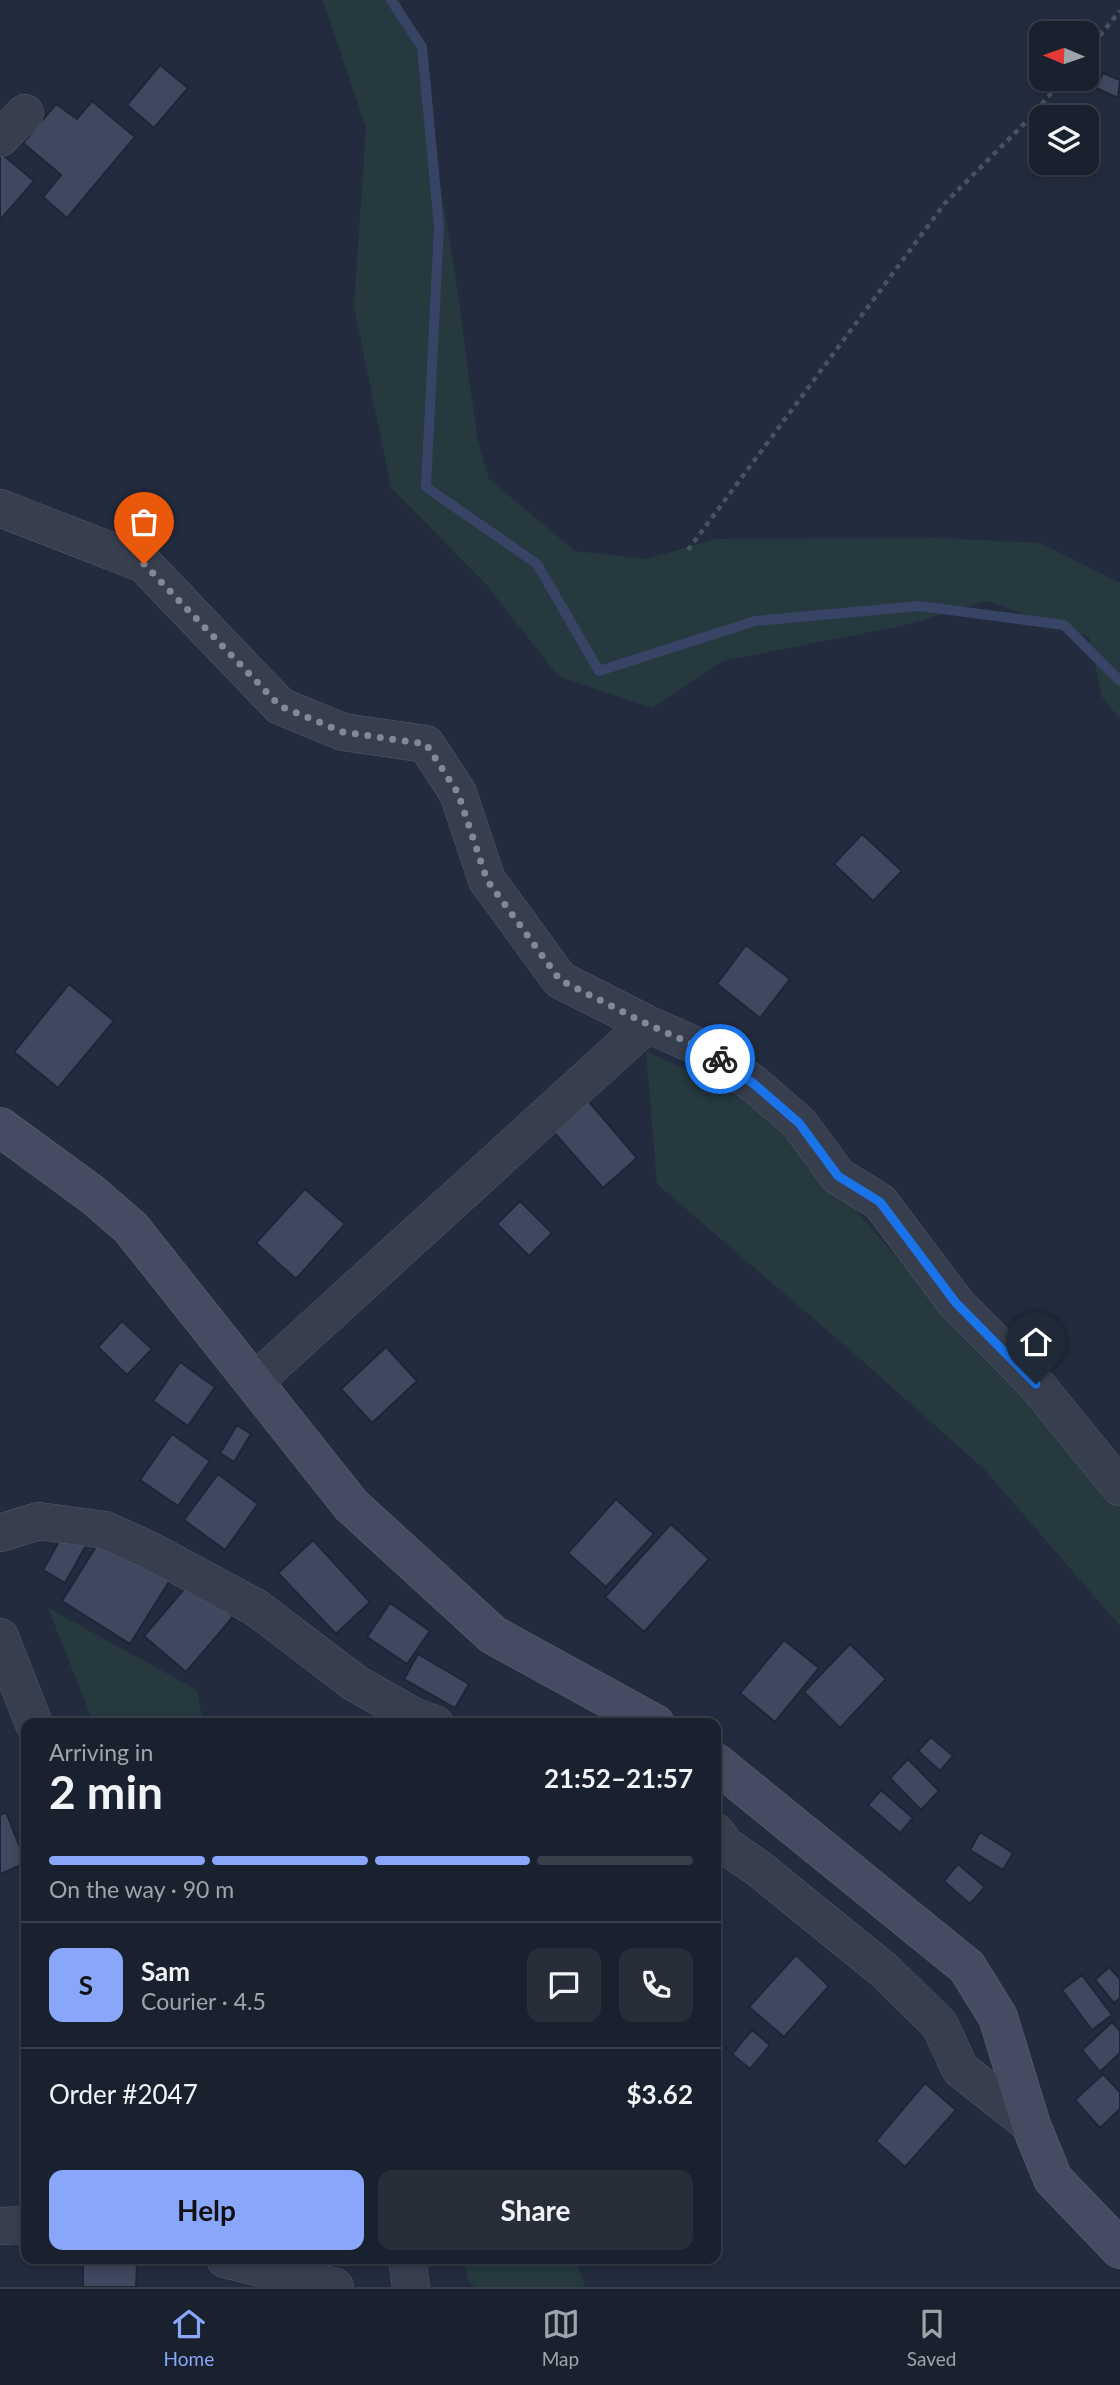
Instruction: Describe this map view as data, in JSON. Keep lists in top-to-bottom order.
{
  "north": "left",
  "page": {
    "heading": ["2 min", "Arriving in", "21:52–21:57"],
    "panel": [
      "Sam",
      "Courier · 4.5",
      "Order #2047",
      "$3.62"
    ],
    "bar": "On the way · 90 m",
    "round": "S",
    "buttons": ["Help", "Share"],
    "tabs": ["Home", "Map", "Saved"]
  }
}
